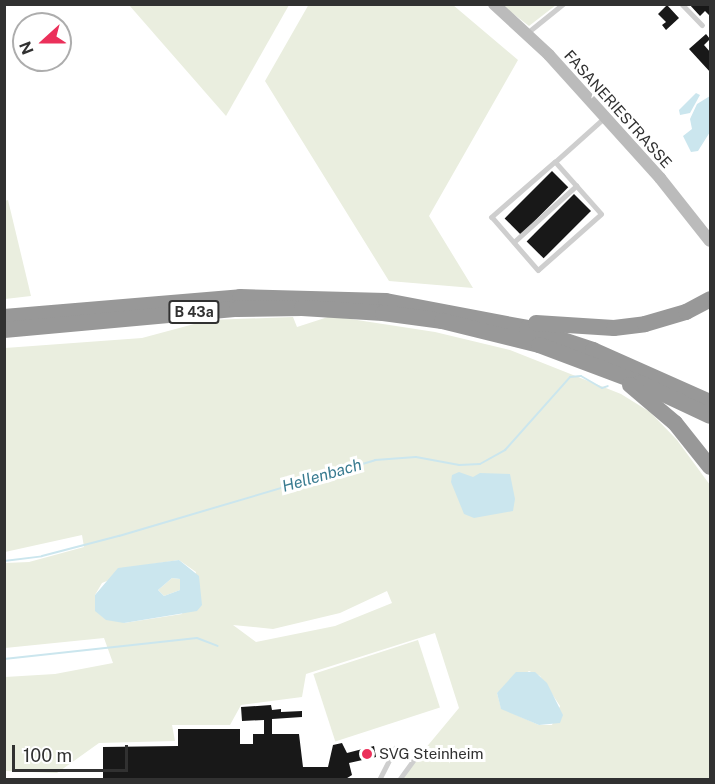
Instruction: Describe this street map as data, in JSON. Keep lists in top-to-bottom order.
{
  "streets": {
    "highway": ["B 43a"],
    "street": ["FASANERIESTRASSE"]
  },
  "water": ["Hellenbach"],
  "places": ["SVG Steinheim"],
  "scale_bar": "100 m",
  "north": "left"
}
